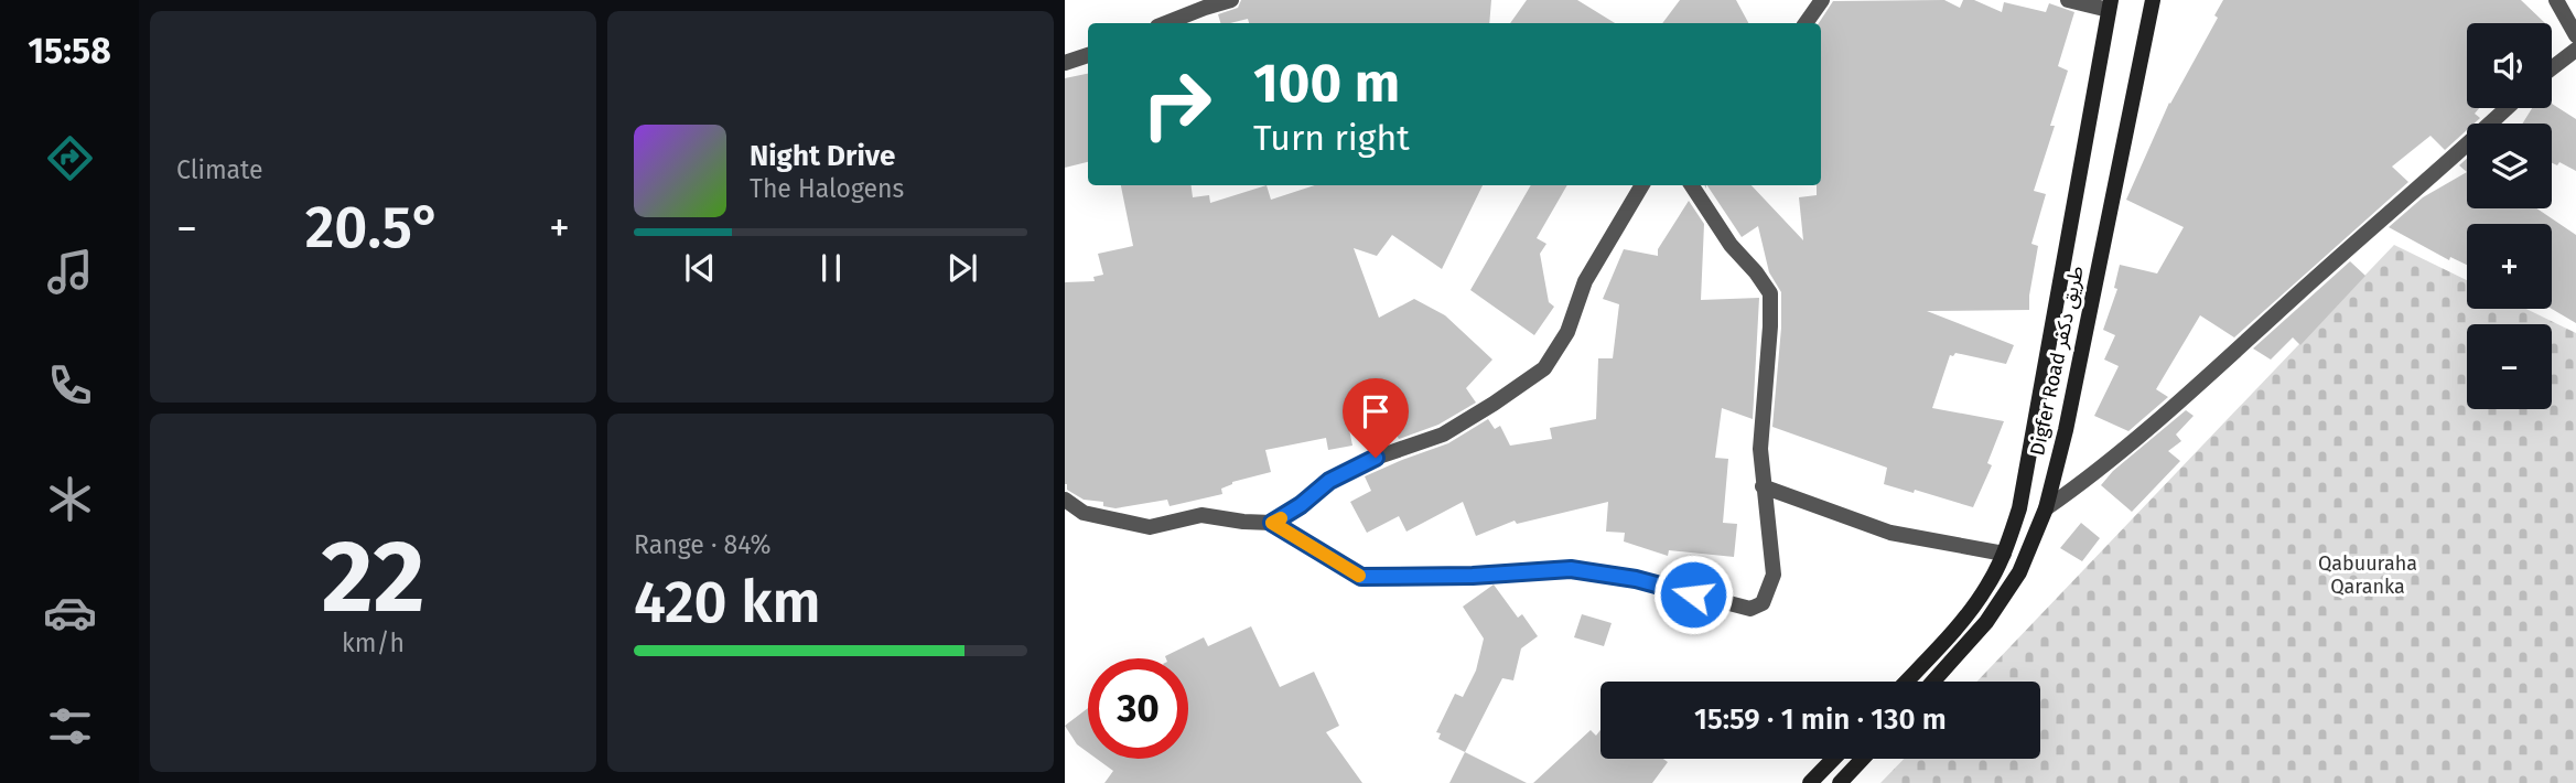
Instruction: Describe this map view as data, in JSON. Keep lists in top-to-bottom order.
{
  "streets": {
    "street": ["Digfer Road طريق دكفر"]
  },
  "parks": ["Qabuuraha Qaranka"],
  "page": {
    "tabs": "15:58",
    "tile": [
      "Climate",
      ["22", "km/h"],
      ["Range · 84%", "420 km"]
    ],
    "map_buttons": ["+", "−"],
    "turn": ["100 m", "Turn right"],
    "song": ["Night Drive", "The Halogens"],
    "heat": ["−", "20.5°", "+"],
    "limit": "30",
    "trip": "15:59 · 1 min · 130 m"
  }
}
